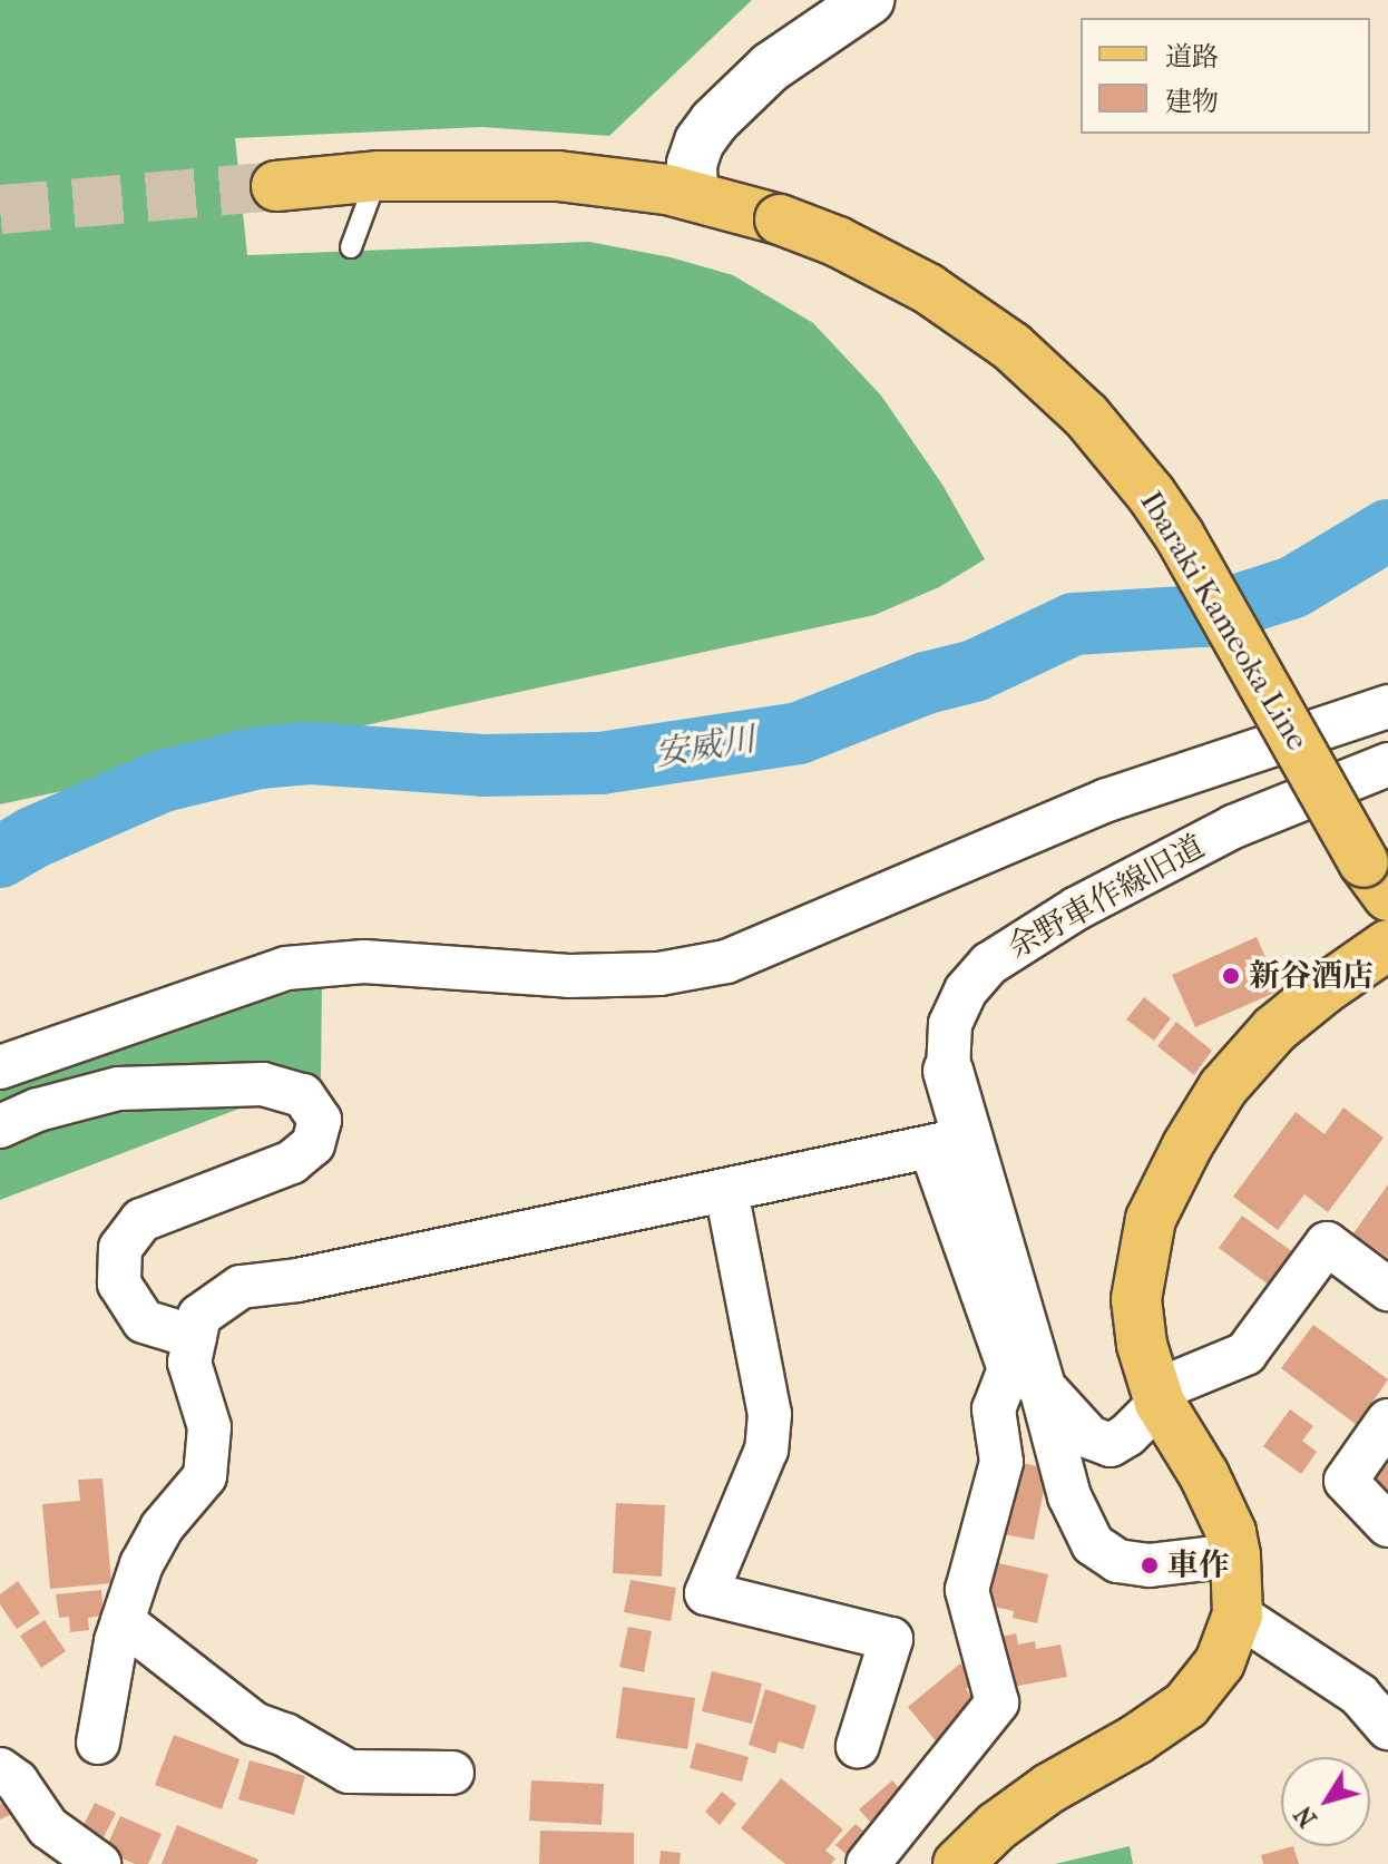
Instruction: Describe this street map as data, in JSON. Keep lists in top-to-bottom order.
{
  "streets": {
    "main road": ["Ibaraki Kameoka Line"],
    "street": ["余野車作線旧道"]
  },
  "water": ["安威川"],
  "places": ["新谷酒店", "車作"],
  "legend": ["道路", "建物"],
  "north": "bottom left"
}
